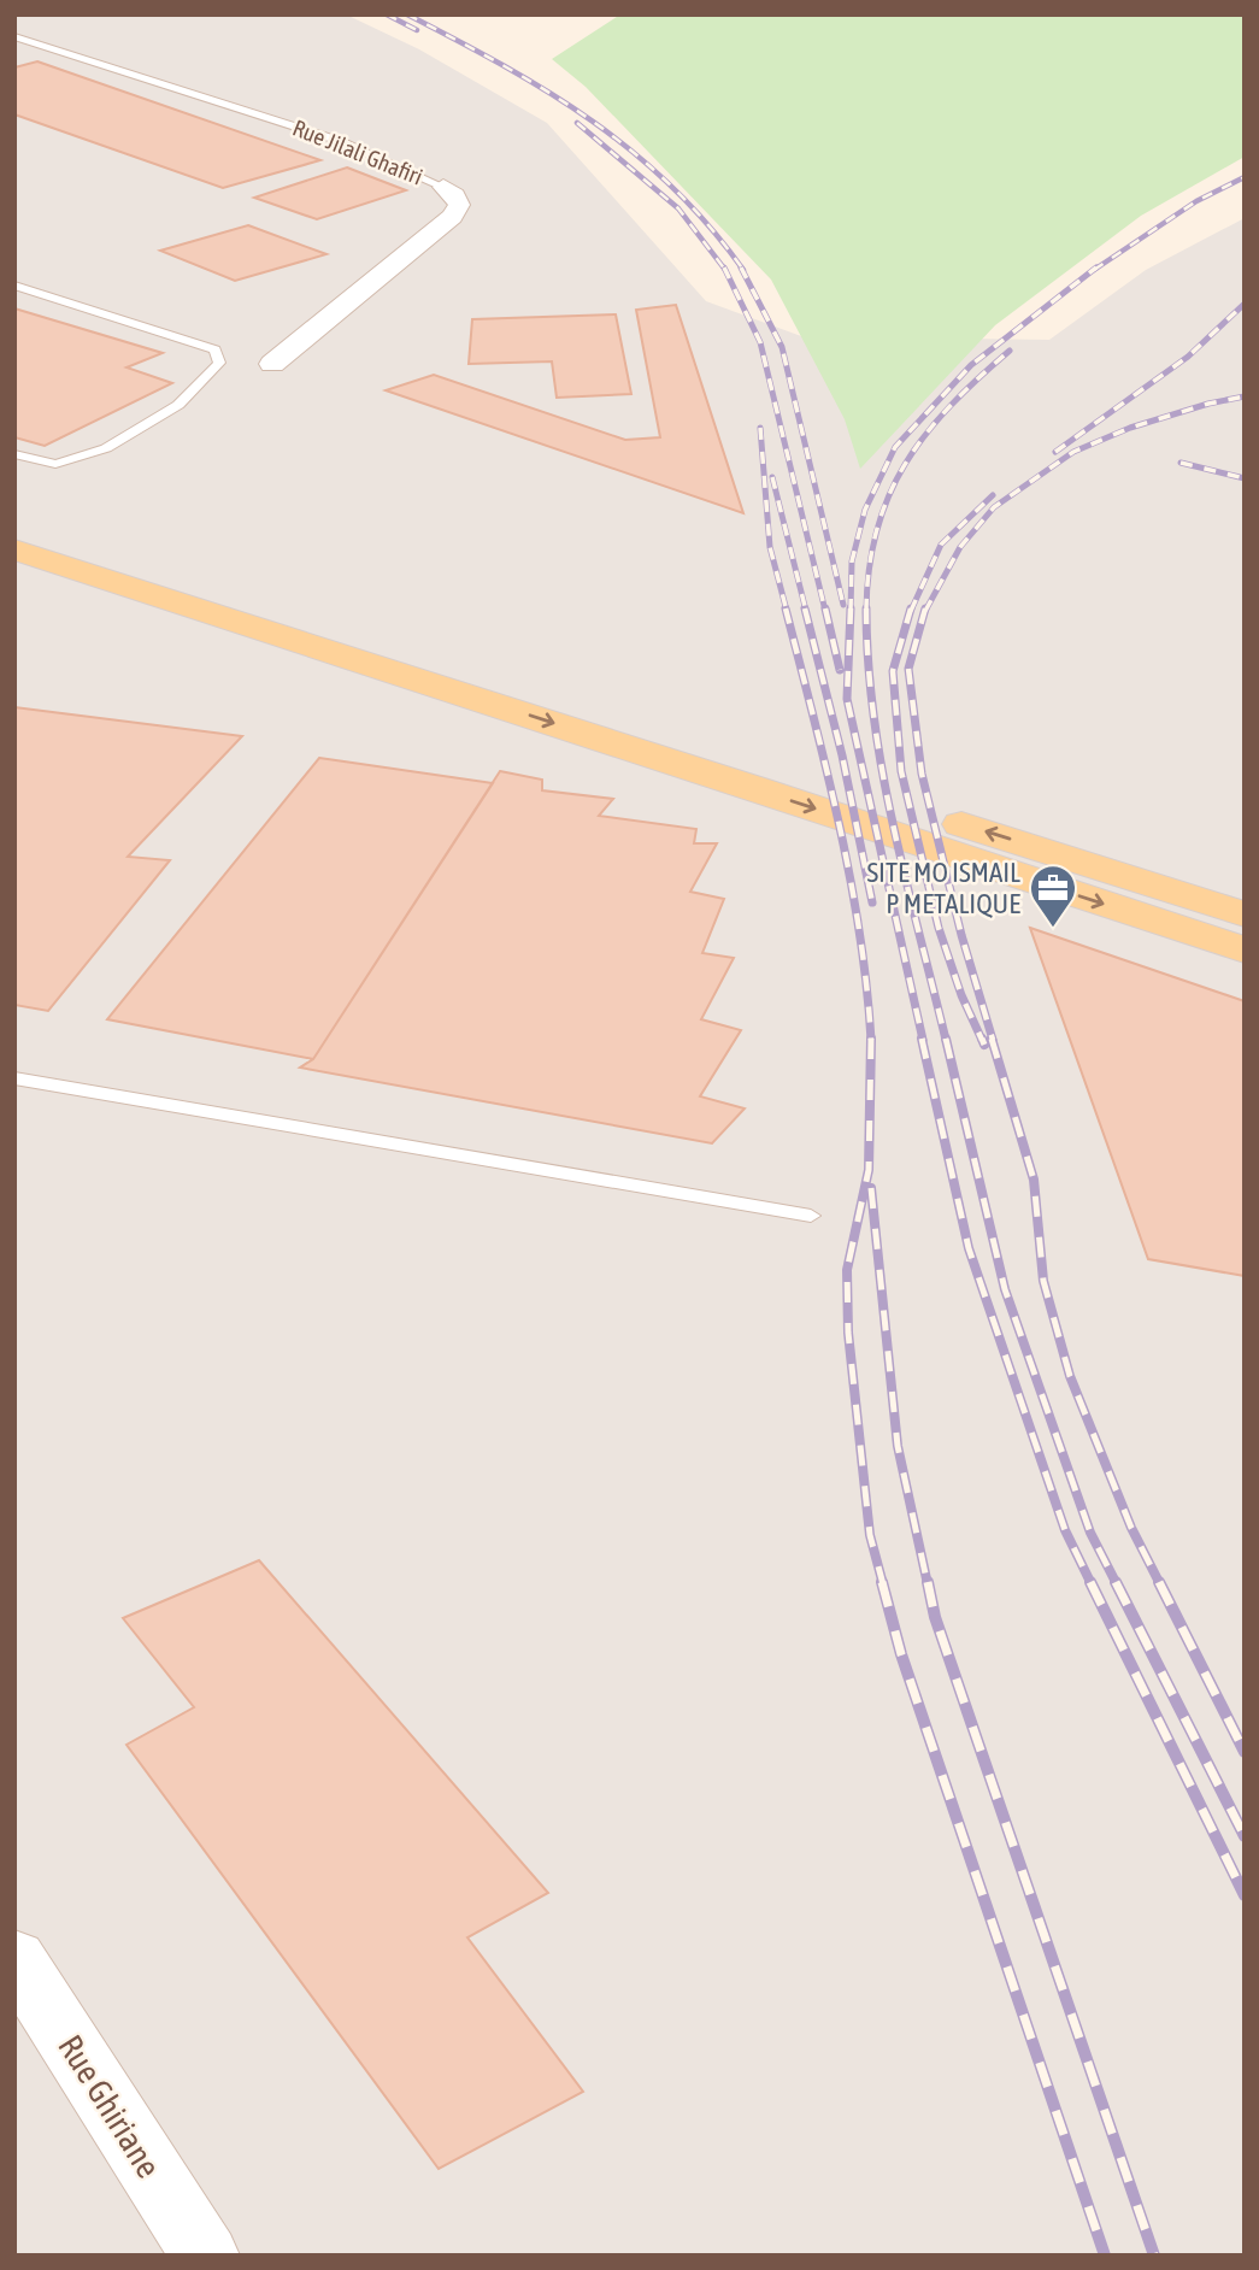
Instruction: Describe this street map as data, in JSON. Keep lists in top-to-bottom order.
{
  "streets": {
    "street": ["Rue Jilali Ghafiri", "Rue Ghiriane"]
  },
  "places": {
    "office": ["SITE MO ISMAIL P METALIQUE"]
  }
}
